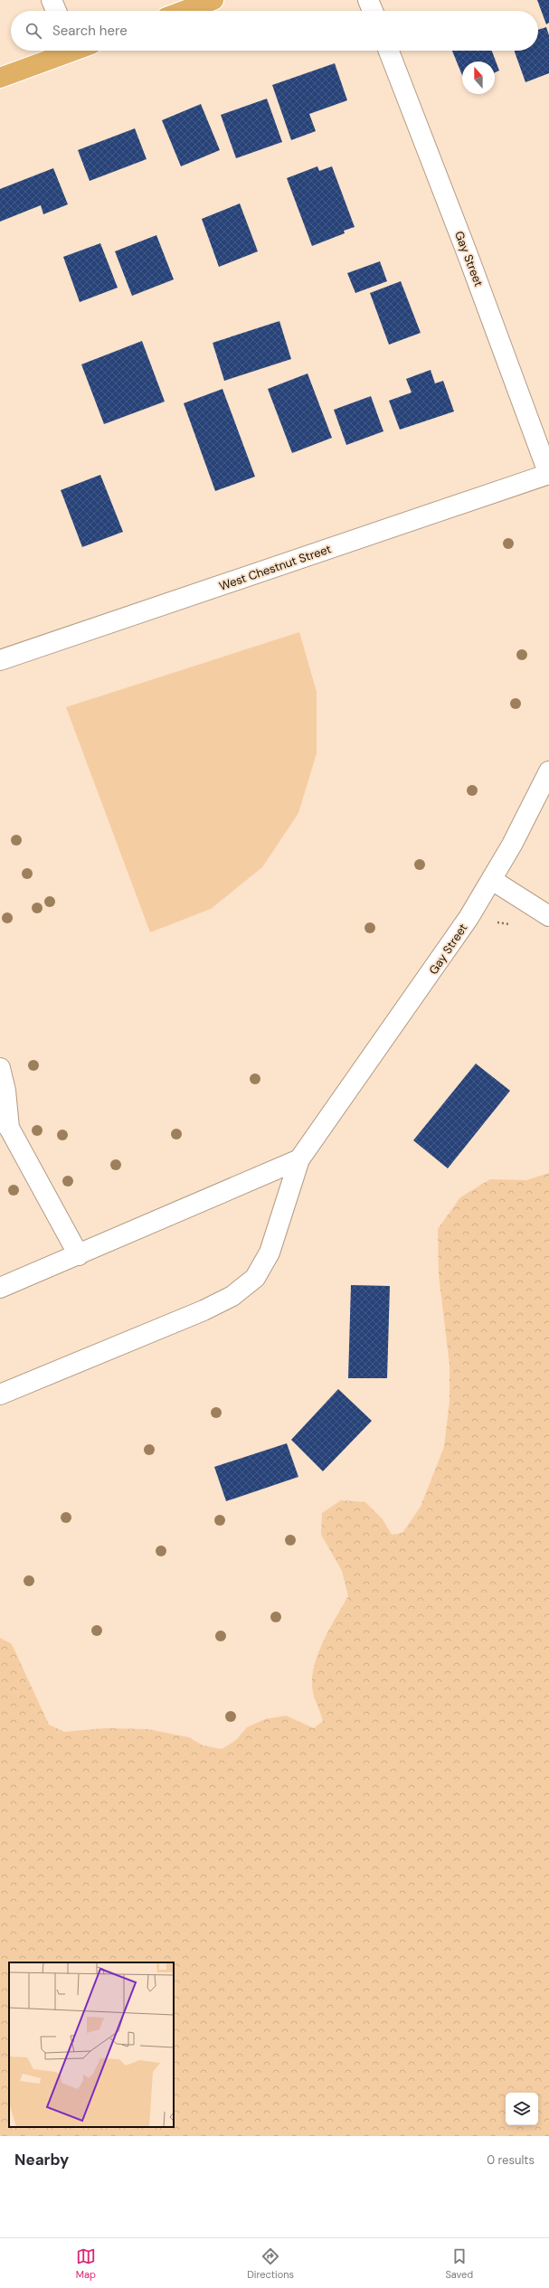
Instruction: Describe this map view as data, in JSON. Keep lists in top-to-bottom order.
{
  "streets": {
    "street": ["Gay Street", "West Chestnut Street"]
  },
  "crossings": [
    ["Gay Street", "West Chestnut Street"]
  ],
  "north": "top",
  "page": {
    "search": "Search here",
    "heading": ["Nearby", "0 results"],
    "nav": ["Map", "Directions", "Saved"]
  }
}
